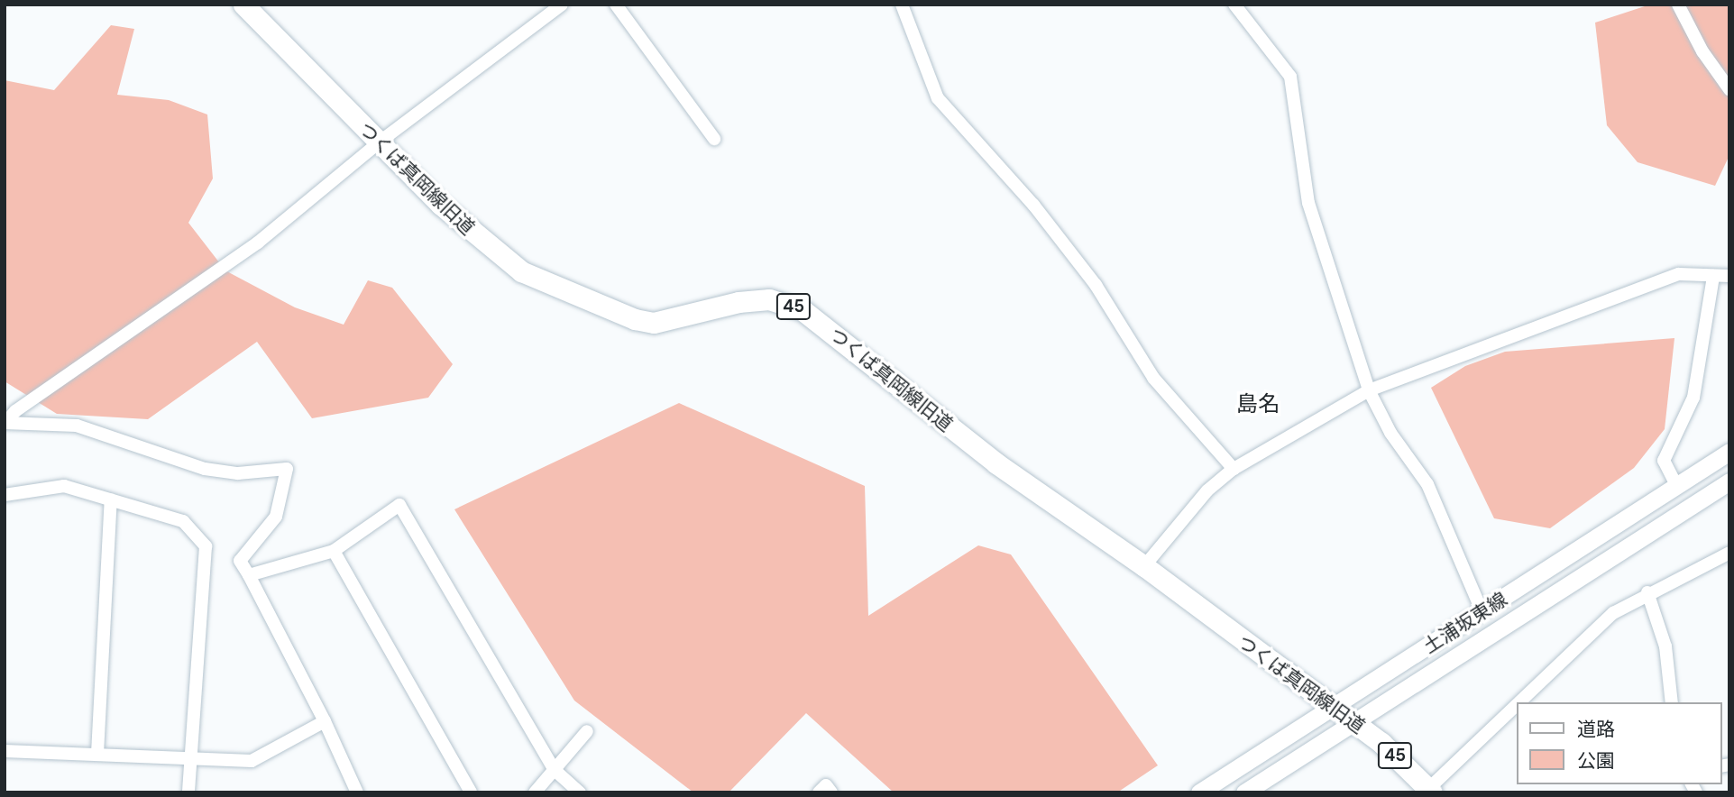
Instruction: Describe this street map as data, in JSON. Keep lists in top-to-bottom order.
{
  "streets": {
    "main road": ["つくば真岡線旧道", "45", "土浦坂東線"]
  },
  "crossings": [
    ["つくば真岡線旧道", "土浦坂東線"]
  ],
  "districts": ["島名"],
  "legend": ["道路", "公園"]
}
